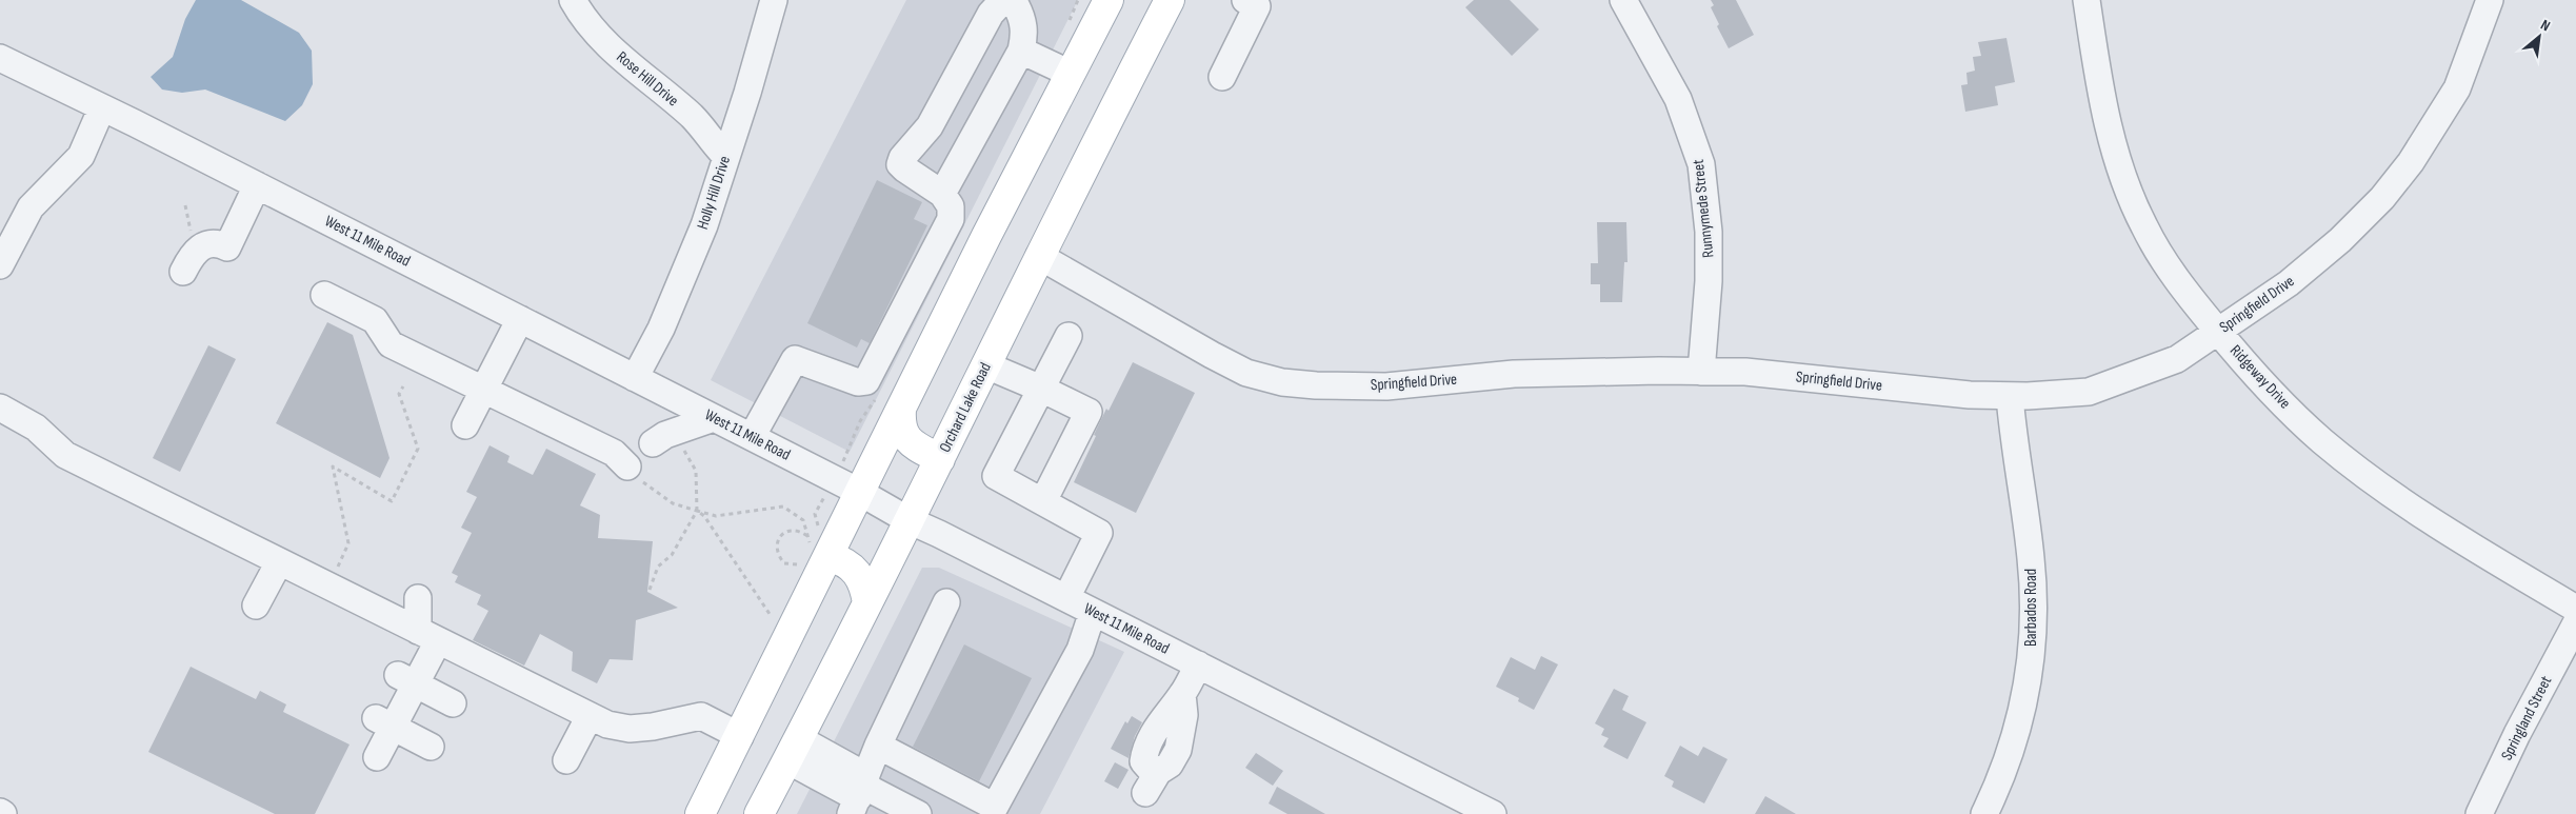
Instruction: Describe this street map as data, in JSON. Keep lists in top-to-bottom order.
{
  "streets": {
    "main road": ["Orchard Lake Road"],
    "street": [
      "Rose Hill Drive",
      "Holly Hill Drive",
      "Runnymede Street",
      "West 11 Mile Road",
      "Springfield Drive",
      "Ridgeway Drive",
      "Barbados Road",
      "Springland Street"
    ]
  },
  "crossings": [
    ["Rose Hill Drive", "Holly Hill Drive"],
    ["Holly Hill Drive", "West 11 Mile Road"],
    ["Runnymede Street", "Springfield Drive"],
    ["West 11 Mile Road", "Orchard Lake Road"],
    ["Springfield Drive", "Ridgeway Drive"],
    ["Springfield Drive", "Orchard Lake Road"],
    ["Springfield Drive", "Barbados Road"]
  ],
  "north": "top right"
}
